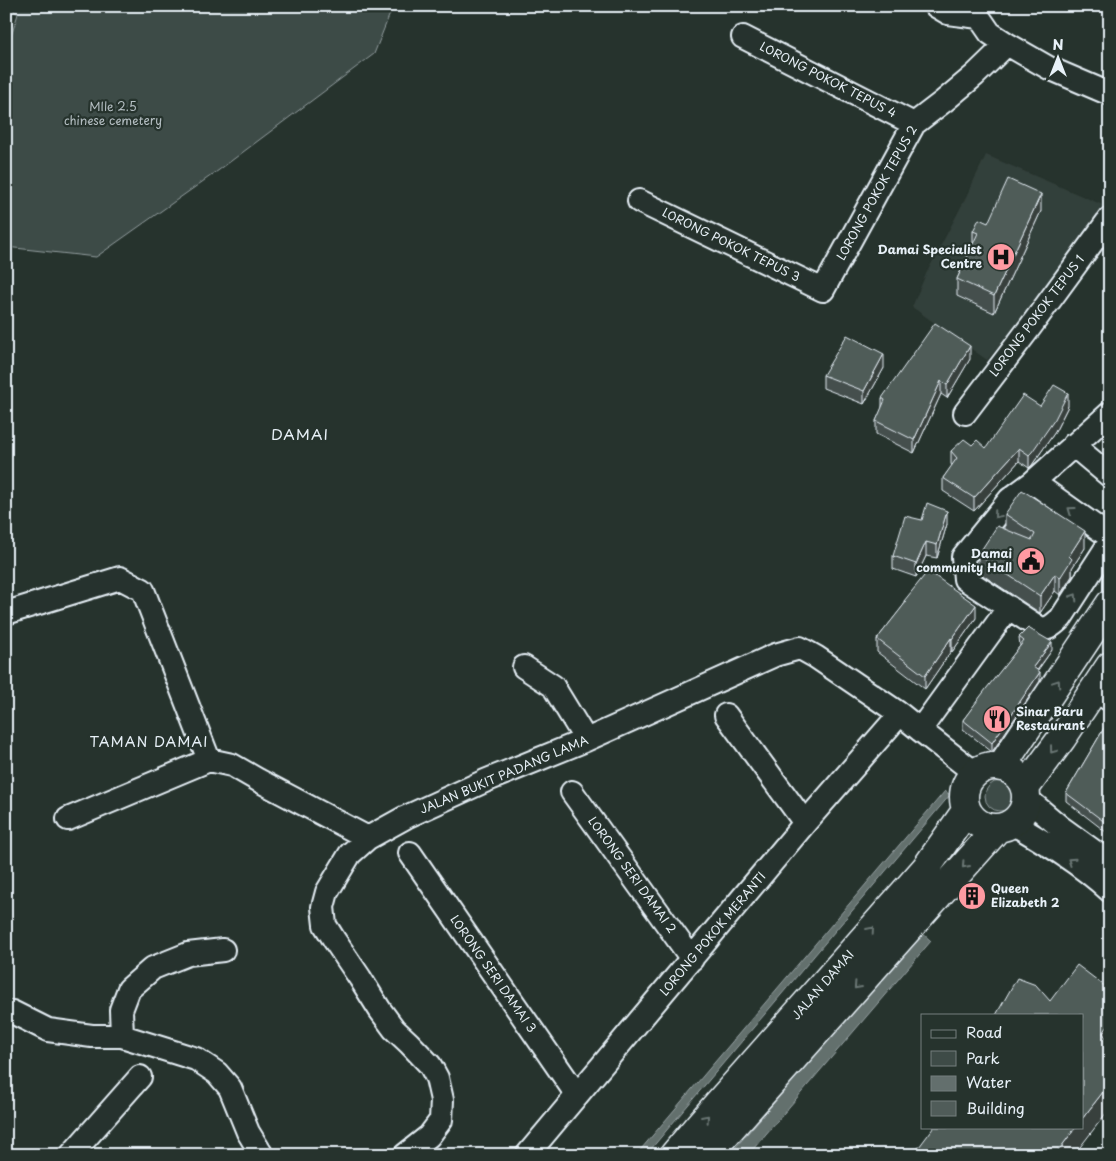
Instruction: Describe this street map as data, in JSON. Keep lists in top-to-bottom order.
{
  "streets": {
    "main road": ["JALAN DAMAI"],
    "street": [
      "LORONG POKOK TEPUS 4",
      "LORONG POKOK TEPUS 2",
      "LORONG POKOK TEPUS 3",
      "LORONG POKOK TEPUS 1",
      "JALAN BUKIT PADANG LAMA",
      "LORONG SERI DAMAI 2",
      "LORONG POKOK MERANTI",
      "LORONG SERI DAMAI 3"
    ]
  },
  "crossings": [
    ["LORONG POKOK TEPUS 4", "LORONG POKOK TEPUS 2"],
    ["LORONG POKOK TEPUS 2", "LORONG POKOK TEPUS 3"],
    ["JALAN BUKIT PADANG LAMA", "LORONG POKOK MERANTI"],
    ["JALAN BUKIT PADANG LAMA", "JALAN DAMAI"],
    ["LORONG SERI DAMAI 2", "LORONG POKOK MERANTI"],
    ["LORONG POKOK MERANTI", "LORONG SERI DAMAI 3"]
  ],
  "districts": ["DAMAI", "TAMAN DAMAI"],
  "parks": ["MIle 2.5 chinese cemetery"],
  "places": {
    "hospital": ["Damai Specialist Centre"],
    "public building": ["Damai community Hall"],
    "restaurant": ["Sinar Baru Restaurant"],
    "building": ["Queen Elizabeth 2"]
  },
  "legend": [
    "Road",
    "Park",
    "Water",
    "Building"
  ],
  "north": "top"
}
